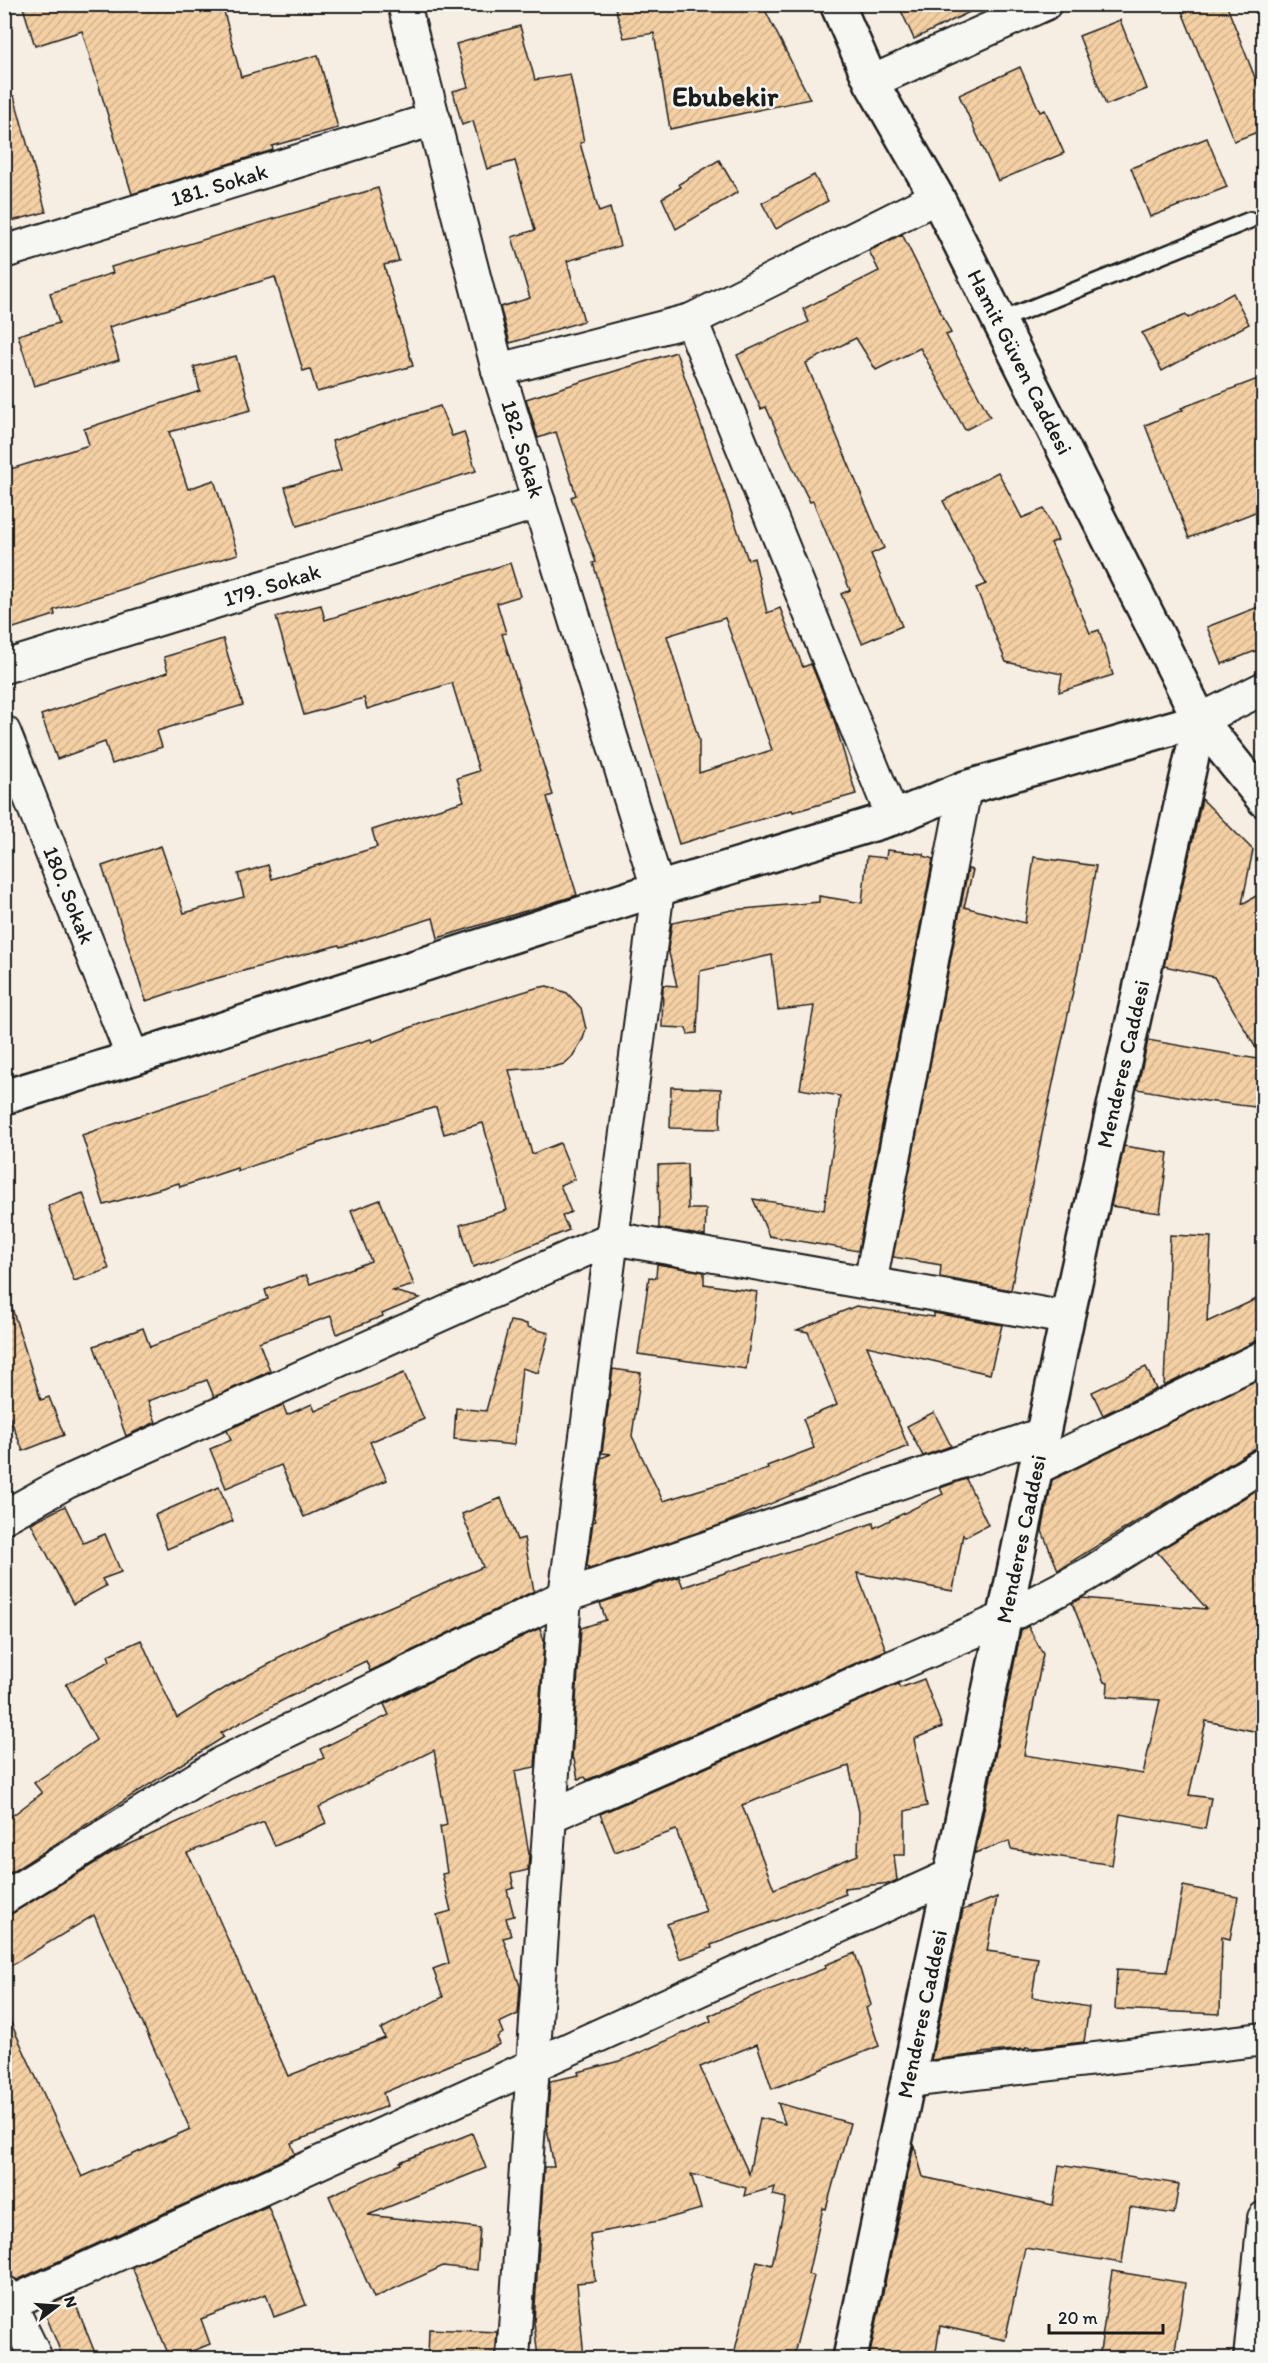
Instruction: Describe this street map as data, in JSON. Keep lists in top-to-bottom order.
{
  "streets": {
    "main road": ["Hamit Güven Caddesi", "Menderes Caddesi"],
    "street": [
      "181. Sokak",
      "182. Sokak",
      "179. Sokak",
      "180. Sokak"
    ]
  },
  "crossings": [
    ["181. Sokak", "182. Sokak"],
    ["Hamit Güven Caddesi", "Menderes Caddesi"],
    ["182. Sokak", "179. Sokak"]
  ],
  "districts": ["Ebubekir"],
  "scale_bar": "20 m",
  "north": "right"
}
